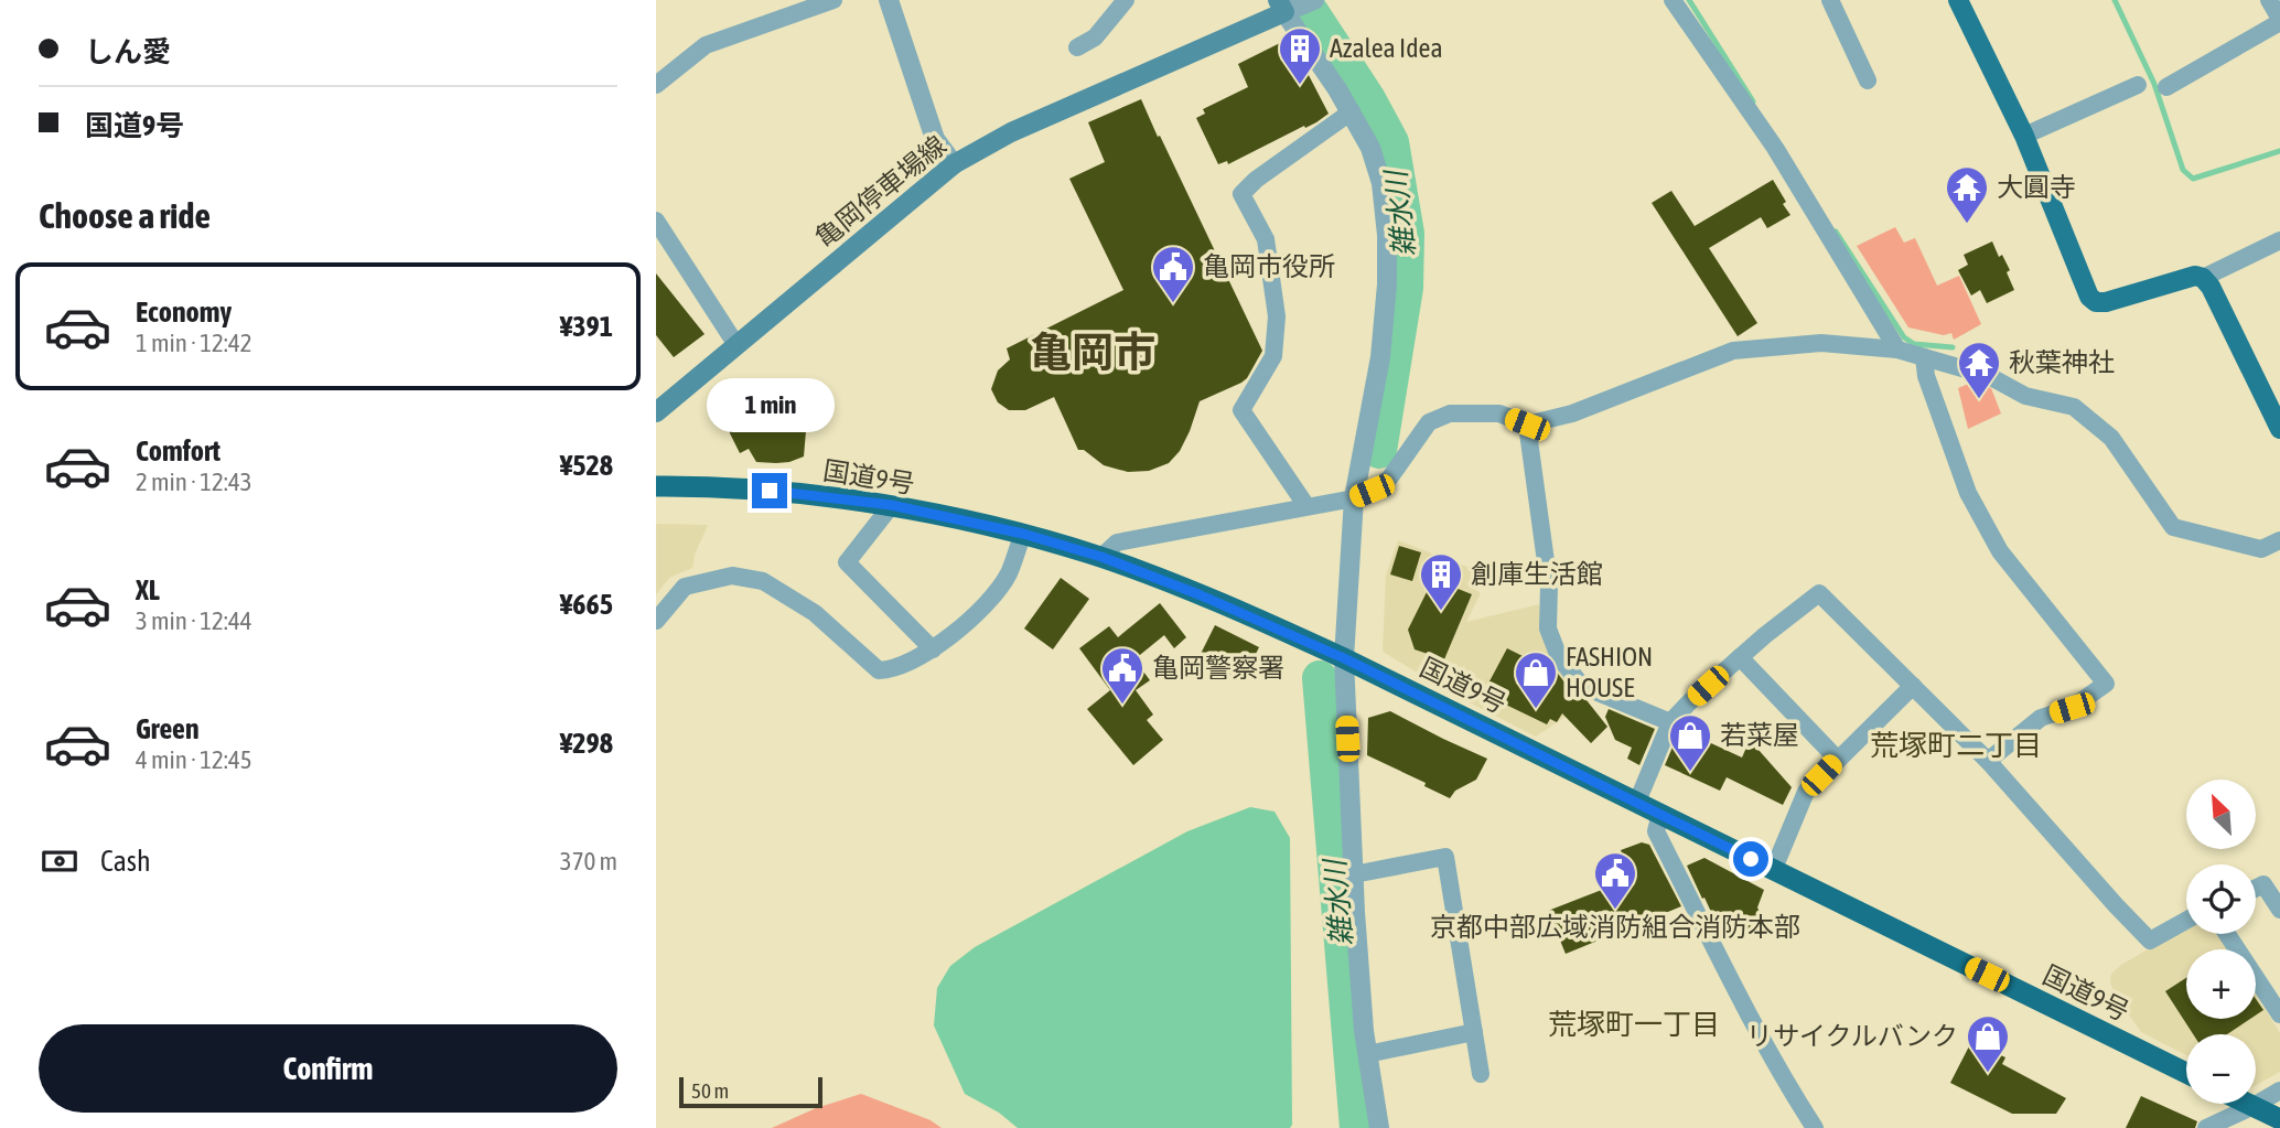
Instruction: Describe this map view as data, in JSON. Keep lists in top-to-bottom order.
{
  "streets": {
    "highway": ["国道9号"],
    "main road": ["亀岡停車場線"]
  },
  "districts": ["亀岡市", "荒塚町二丁目", "荒塚町一丁目"],
  "water": ["雑水川"],
  "places": {
    "building": ["Azalea Idea", "創庫生活館"],
    "temple": ["大圓寺", "秋葉神社"],
    "public building": ["亀岡市役所", "亀岡警察署", "京都中部広域消防組合消防本部"],
    "shop": ["FASHION HOUSE", "若菜屋", "リサイクルバンク"]
  },
  "scale_bar": "50 m",
  "north": "top left",
  "page": {
    "banner": ["しん愛", "国道9号"],
    "heading": "Choose a ride",
    "list": [
      {
        "name": "Economy",
        "note": "1 min · 12:42",
        "value": "¥391"
      },
      {
        "name": "Comfort",
        "note": "2 min · 12:43",
        "value": "¥528"
      },
      {
        "name": "XL",
        "note": "3 min · 12:44",
        "value": "¥665"
      },
      {
        "name": "Green",
        "note": "4 min · 12:45",
        "value": "¥298"
      }
    ],
    "bubble": "1 min",
    "map_buttons": ["+", "−"],
    "pay": ["Cash", "370 m"],
    "buttons": "Confirm",
    "scale": "50 m"
  }
}
